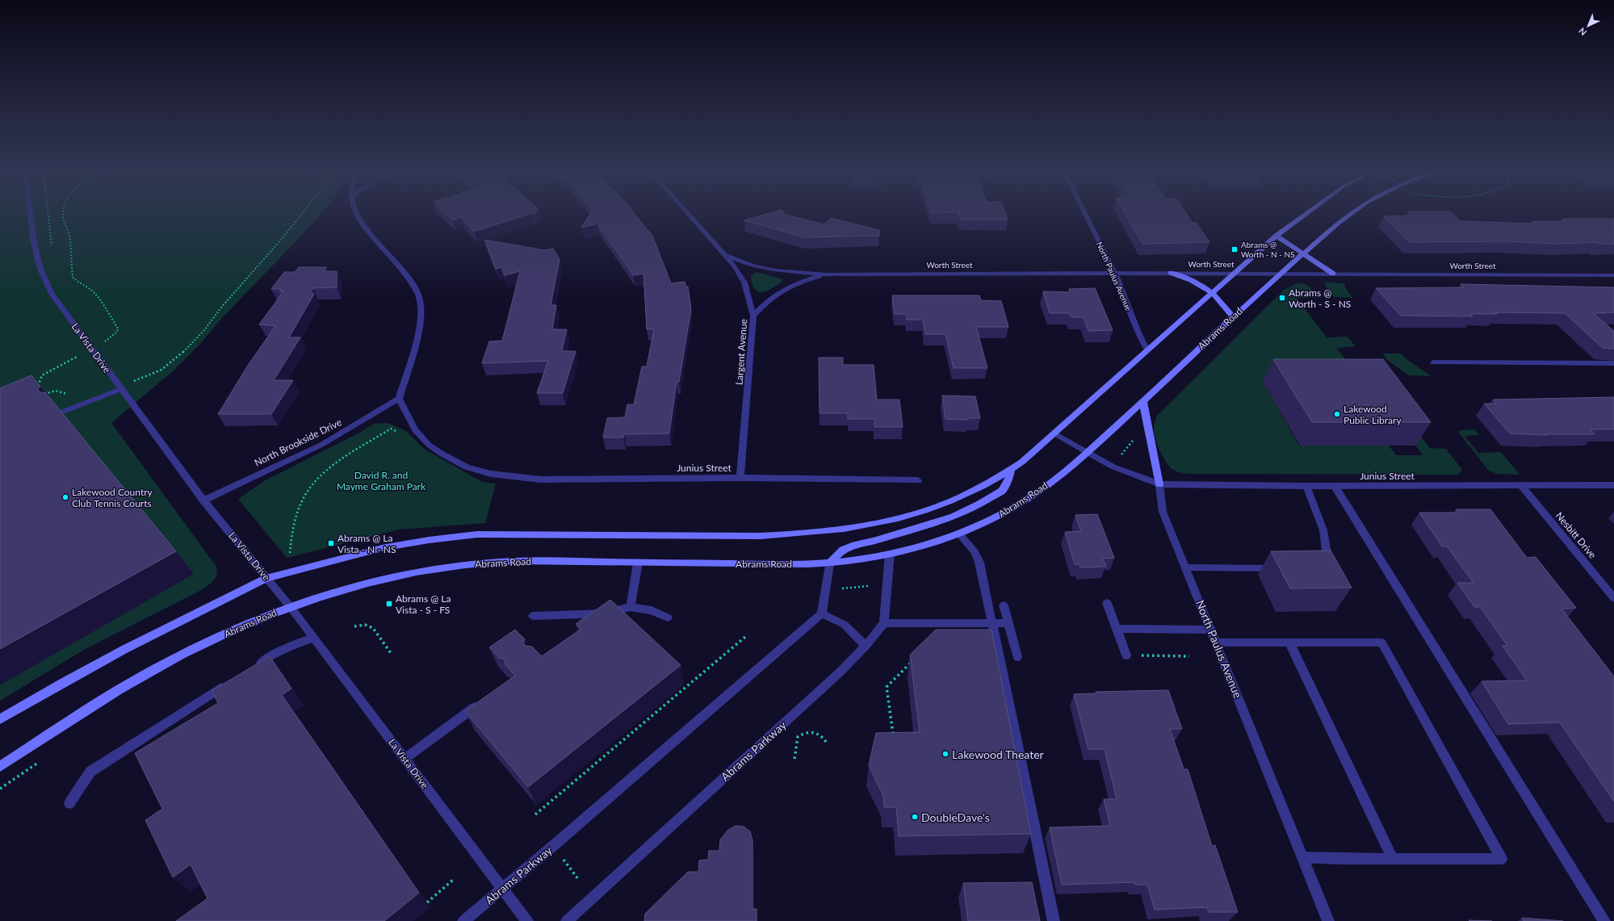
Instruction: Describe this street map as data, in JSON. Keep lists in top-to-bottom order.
{
  "streets": {
    "main road": ["Abrams Road"],
    "street": [
      "Worth Street",
      "North Paulus Avenue",
      "La Vista Drive",
      "Largent Avenue",
      "North Brookside Drive",
      "Junius Street",
      "Nesbitt Drive",
      "Abrams Parkway"
    ]
  },
  "crossings": [
    ["Worth Street", "North Paulus Avenue"],
    ["Worth Street", "Abrams Road"],
    ["Worth Street", "Largent Avenue"],
    ["North Paulus Avenue", "Junius Street"],
    ["Abrams Road", "La Vista Drive"],
    ["La Vista Drive", "North Brookside Drive"],
    ["La Vista Drive", "Abrams Parkway"],
    ["Largent Avenue", "Junius Street"],
    ["North Brookside Drive", "Junius Street"],
    ["Junius Street", "Nesbitt Drive"]
  ],
  "parks": ["David R. and Mayme Graham Park"],
  "places": {
    "transit": [
      "Abrams @ Worth - N - NS",
      "Abrams @ Worth - S - NS",
      "Abrams @ La Vista - N - NS",
      "Abrams @ La Vista - S - FS"
    ],
    "other": [
      "Lakewood Public Library",
      "Lakewood Country Club Tennis Courts",
      "Lakewood Theater",
      "DoubleDave's"
    ]
  },
  "north": "bottom left"
}
